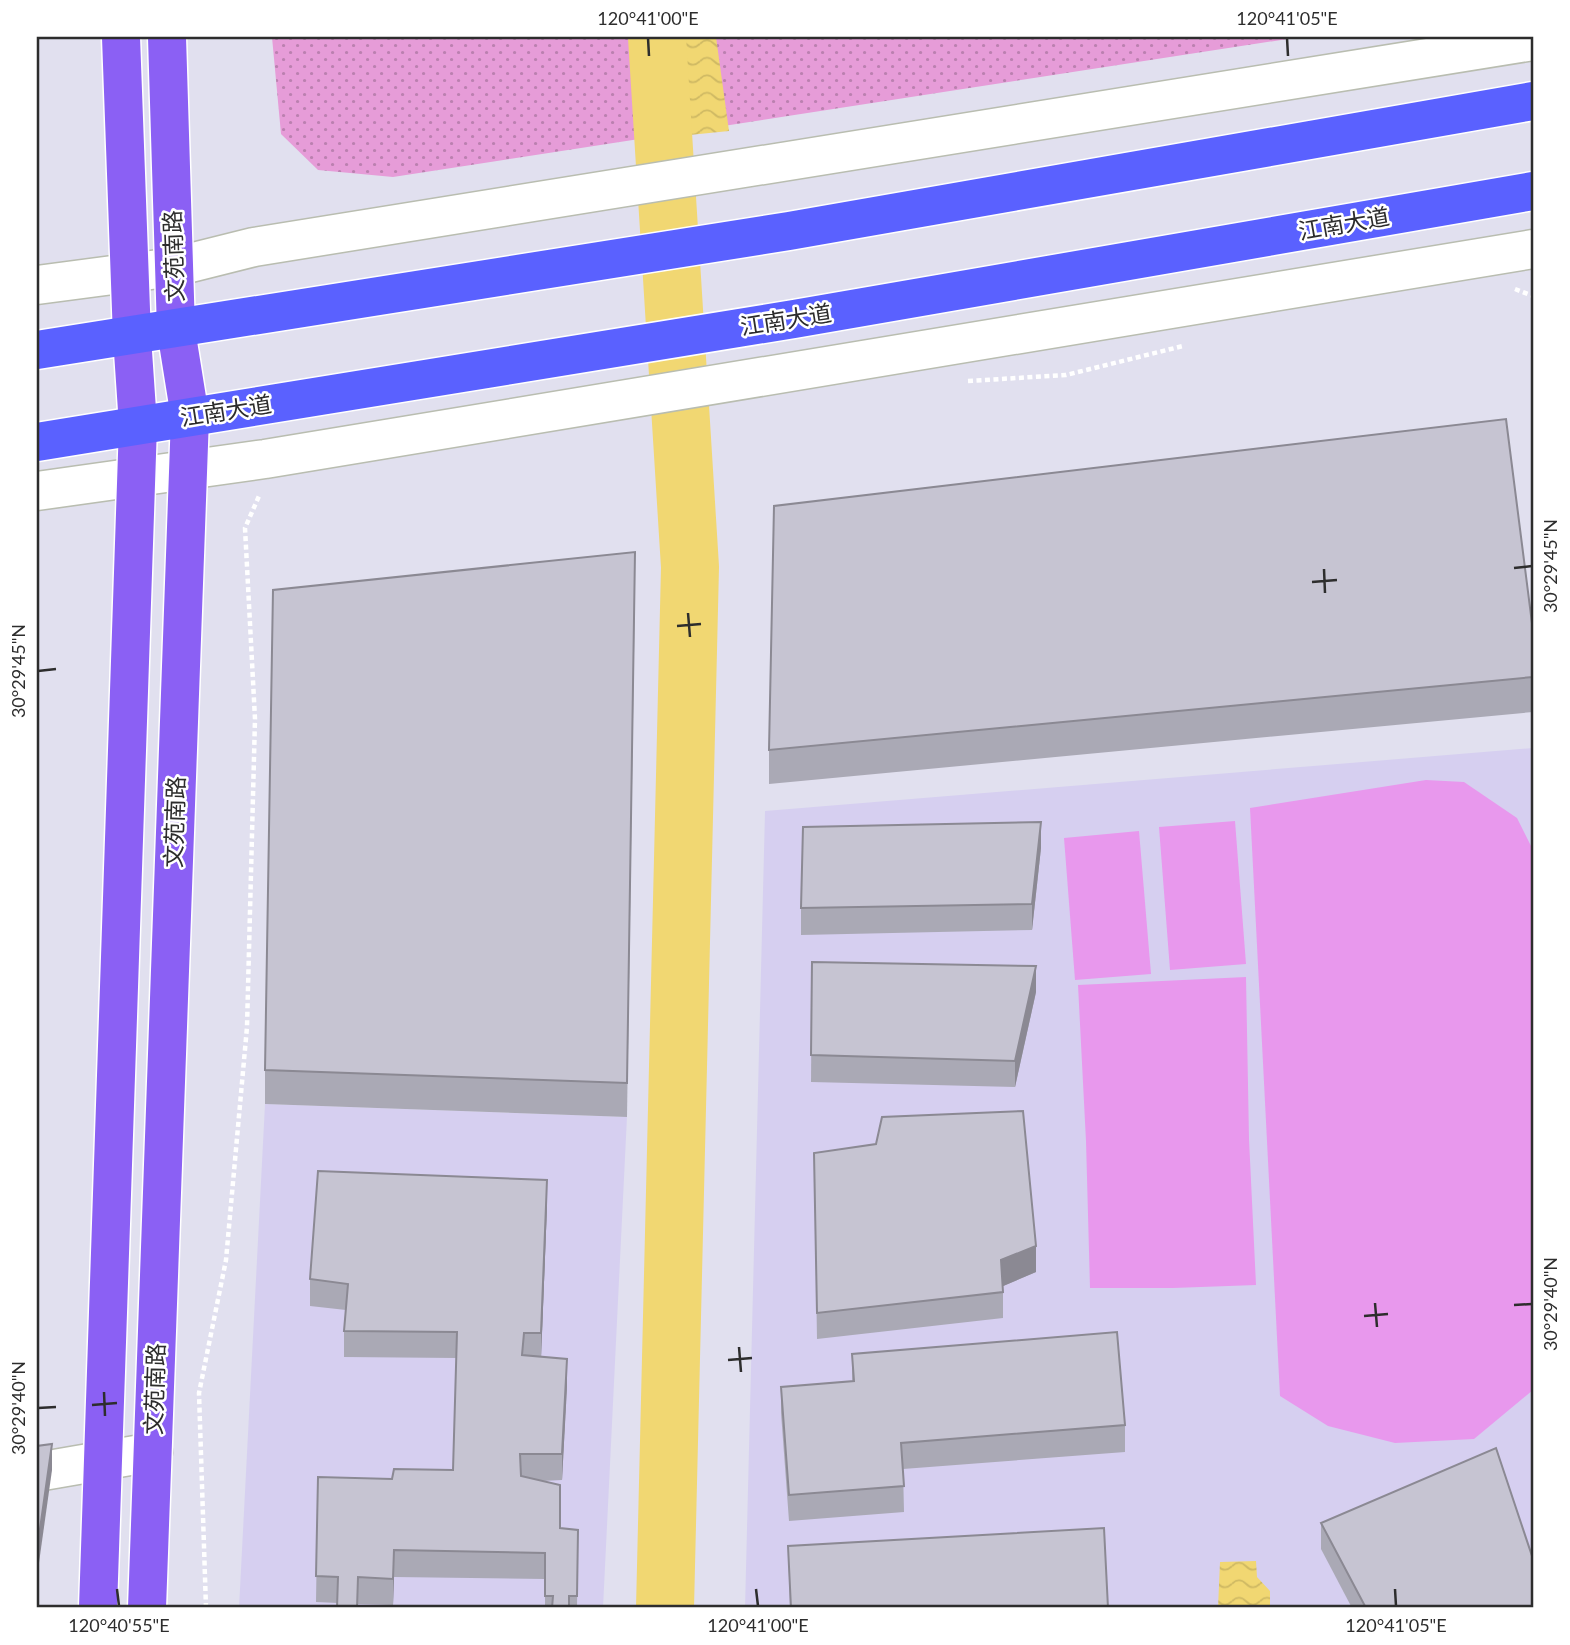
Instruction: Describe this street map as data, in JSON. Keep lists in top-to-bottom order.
{
  "streets": {
    "highway": ["江南大道"],
    "main road": ["文苑南路"]
  },
  "crossings": [
    ["江南大道", "文苑南路"]
  ],
  "coordinates": [
    "120°41'00\"E",
    "120°41'05\"E",
    "30°29'45\"N",
    "30°29'40\"N",
    "120°40'55\"E"
  ]
}
